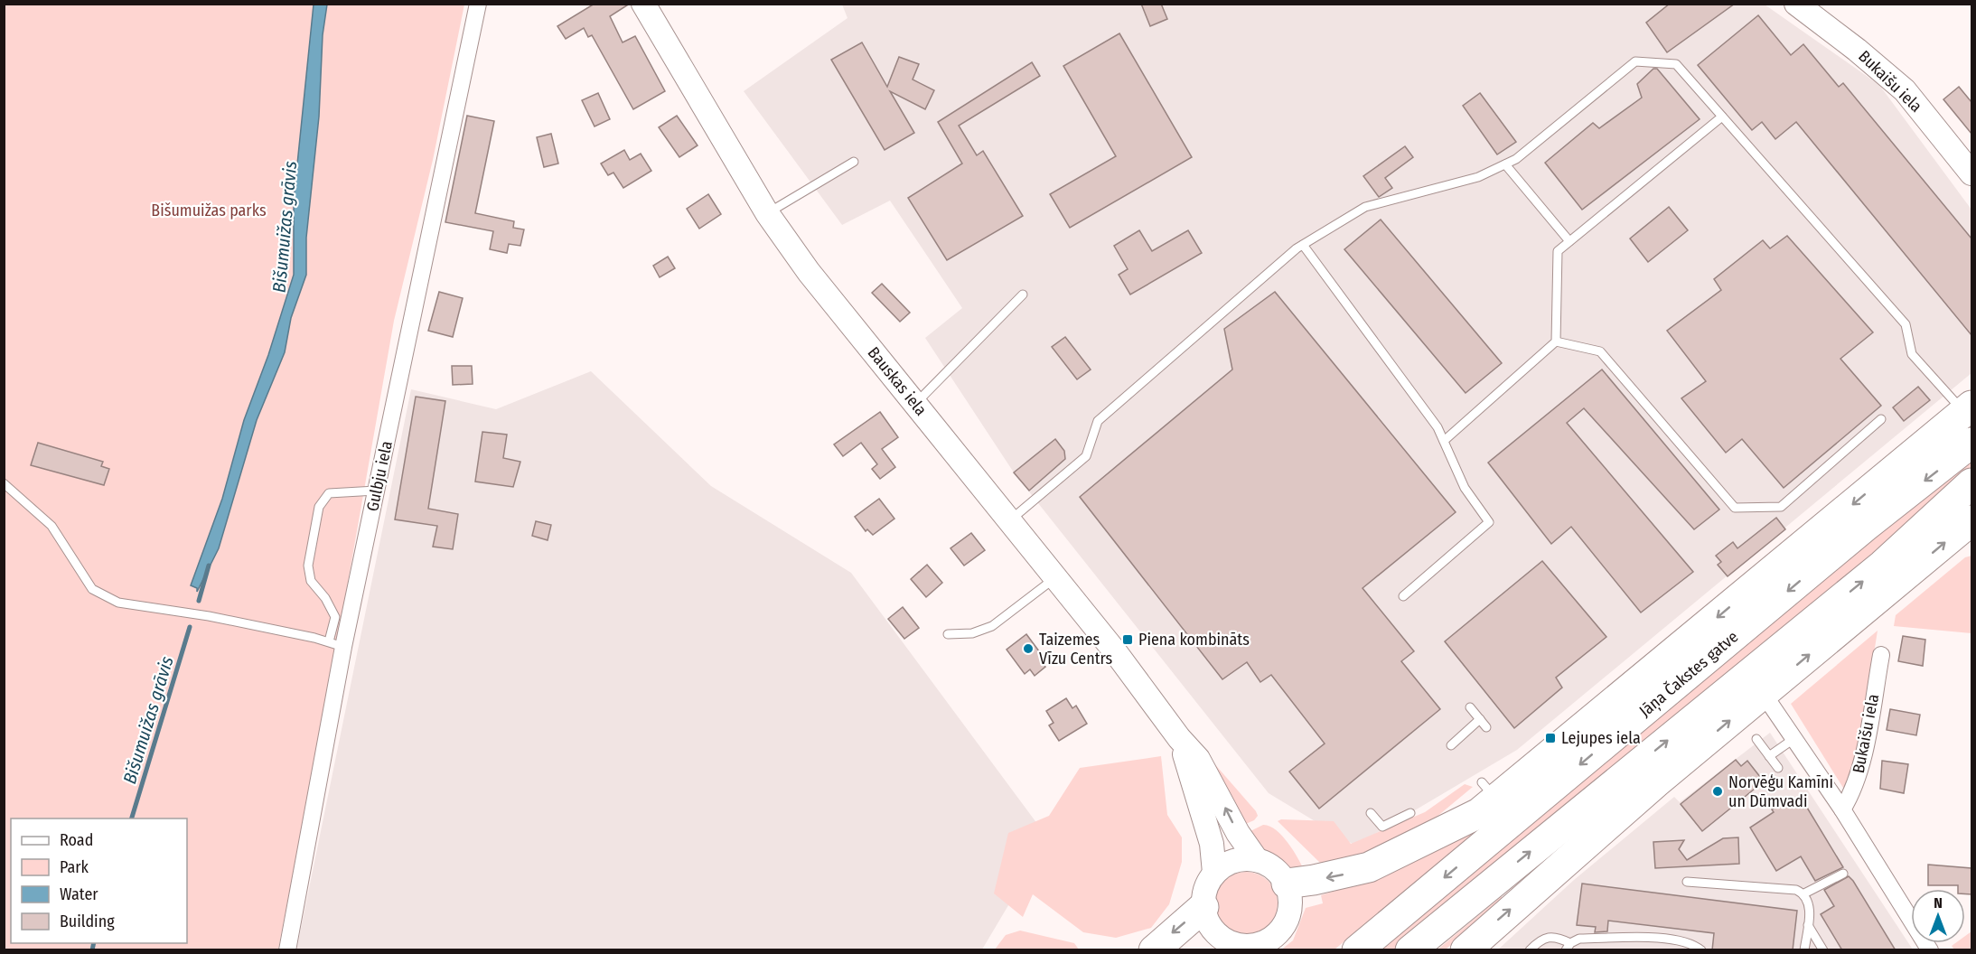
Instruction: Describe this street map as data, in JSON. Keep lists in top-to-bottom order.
{
  "streets": {
    "highway": ["Jāņa Čakstes gatve"],
    "street": ["Bukaišu iela", "Bauskas iela", "Gulbju iela"]
  },
  "water": ["Bišumuižas grāvis"],
  "parks": ["Bišumuižas parks"],
  "places": {
    "transit": ["Piena kombināts", "Lejupes iela"],
    "other": ["Taizemes Vīzu Centrs", "Norvēģu Kamīni un Dūmvadi"]
  },
  "legend": [
    "Road",
    "Park",
    "Water",
    "Building"
  ],
  "north": "top"
}
